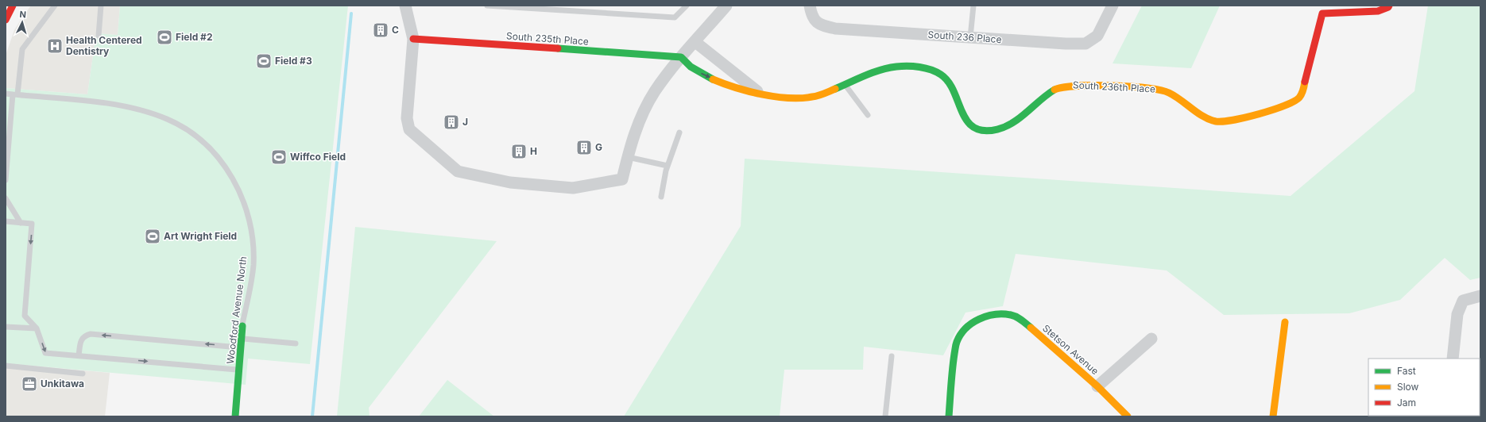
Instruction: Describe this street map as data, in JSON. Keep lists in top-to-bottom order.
{
  "streets": {
    "street": [
      "South 236 Place",
      "South 235th Place",
      "South 236th Place",
      "Woodford Avenue North",
      "Stetson Avenue"
    ]
  },
  "crossings": [
    ["South 235th Place", "South 236th Place"]
  ],
  "places": {
    "building": [
      "C",
      "J",
      "G",
      "H"
    ],
    "sports": [
      "Field #2",
      "Field #3",
      "Wiffco Field",
      "Art Wright Field"
    ],
    "hospital": ["Health Centered Dentistry"],
    "office": ["Unkitawa"]
  },
  "legend": ["Fast", "Slow", "Jam"],
  "north": "top"
}
